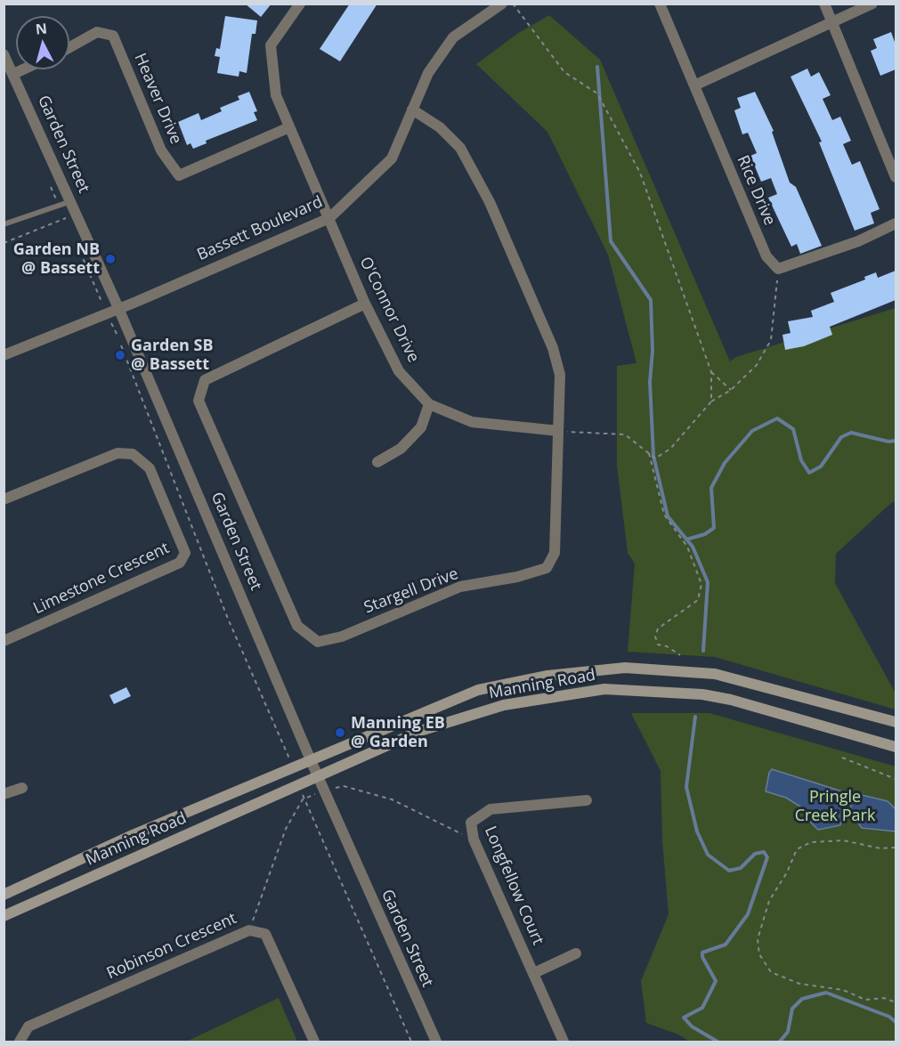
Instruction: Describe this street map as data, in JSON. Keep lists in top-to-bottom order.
{
  "streets": {
    "main road": ["Manning Road"],
    "street": [
      "Heaver Drive",
      "Garden Street",
      "Rice Drive",
      "Bassett Boulevard",
      "O'Connor Drive",
      "Limestone Crescent",
      "Stargell Drive",
      "Longfellow Court",
      "Robinson Crescent"
    ]
  },
  "crossings": [
    ["Heaver Drive", "O'Connor Drive"],
    ["Garden Street", "Bassett Boulevard"],
    ["Garden Street", "Manning Road"],
    ["Bassett Boulevard", "O'Connor Drive"],
    ["Bassett Boulevard", "Stargell Drive"],
    ["O'Connor Drive", "Stargell Drive"]
  ],
  "parks": ["Pringle Creek Park"],
  "places": ["Garden NB @ Bassett", "Garden SB @ Bassett", "Manning EB @ Garden"],
  "north": "top"
}
